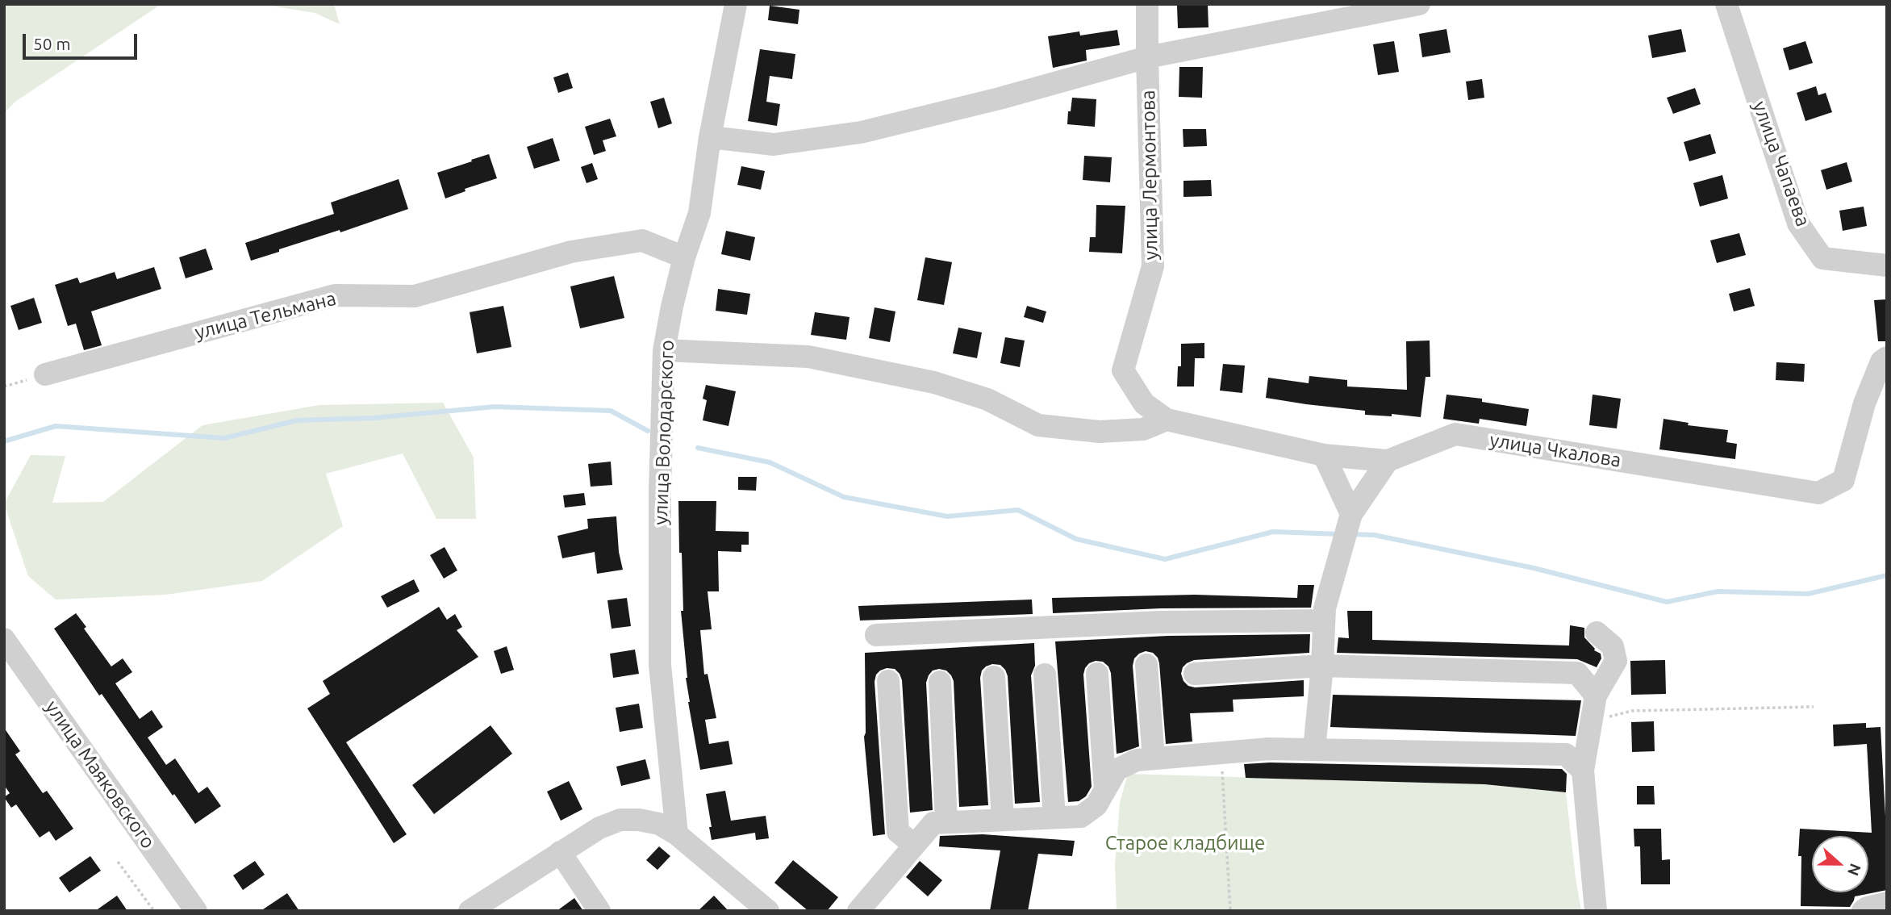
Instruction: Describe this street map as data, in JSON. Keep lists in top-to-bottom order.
{
  "streets": {
    "street": [
      "улица Чапаева",
      "улица Лермонтова",
      "улица Тельмана",
      "улица Володарского",
      "улица Чкалова",
      "улица Маяковского"
    ]
  },
  "crossings": [
    ["улица Лермонтова", "улица Чкалова"],
    ["улица Тельмана", "улица Володарского"]
  ],
  "parks": ["Старое кладбище"],
  "scale_bar": "50 m",
  "north": "right"
}
